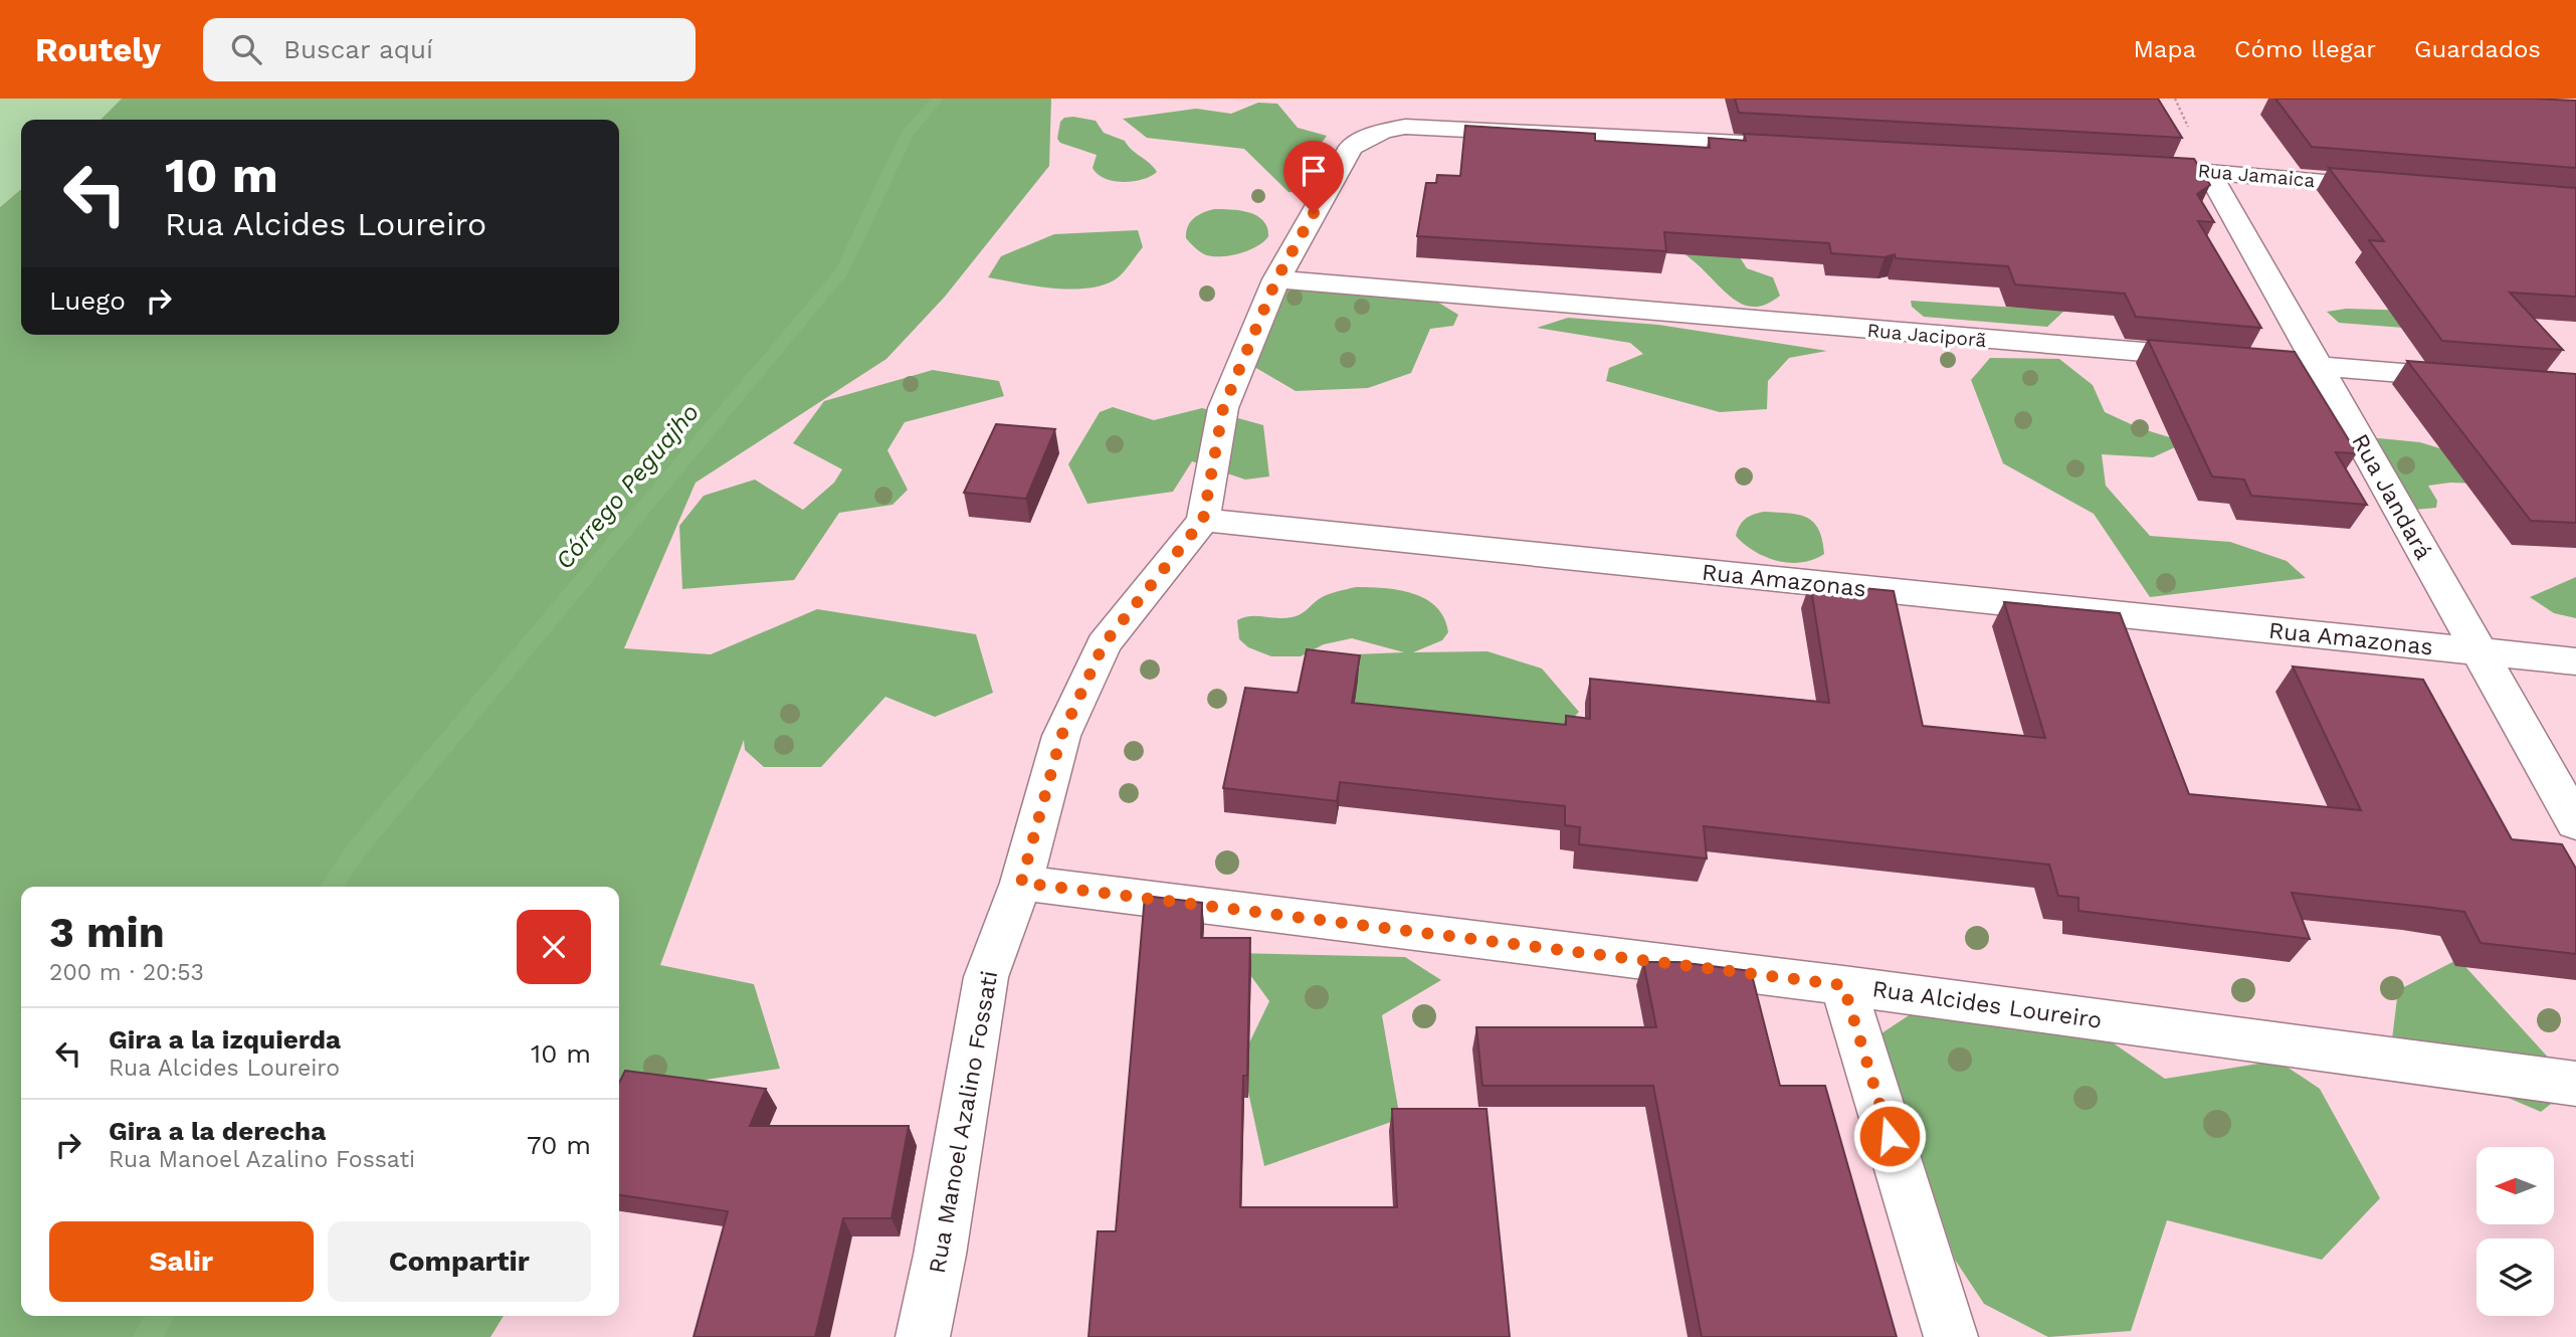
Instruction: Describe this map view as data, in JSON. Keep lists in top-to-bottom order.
{
  "streets": {
    "street": [
      "Rua Jamaica",
      "Rua Jaciporã",
      "Rua Jandará",
      "Rua Amazonas",
      "Rua Alcides Loureiro",
      "Rua Manoel Azalino Fossati"
    ]
  },
  "crossings": [
    ["Rua Jamaica", "Rua Jandará"],
    ["Rua Jaciporã", "Rua Jandará"],
    ["Rua Jaciporã", "Rua Manoel Azalino Fossati"],
    ["Rua Jandará", "Rua Amazonas"],
    ["Rua Amazonas", "Rua Manoel Azalino Fossati"],
    ["Rua Alcides Loureiro", "Rua Manoel Azalino Fossati"]
  ],
  "water": ["Córrego Peguajho"],
  "north": "left",
  "page": {
    "header": "Routely",
    "search": "Buscar aquí",
    "nav": ["Mapa", "Cómo llegar", "Guardados"],
    "turn": ["10 m", "Rua Alcides Loureiro"],
    "then": "Luego",
    "heading": ["3 min", "200 m · 20:53"],
    "list": [
      {
        "name": "Gira a la izquierda",
        "note": "Rua Alcides Loureiro",
        "value": "10 m"
      },
      {
        "name": "Gira a la derecha",
        "note": "Rua Manoel Azalino Fossati",
        "value": "70 m"
      }
    ],
    "buttons": ["Salir", "Compartir"]
  }
}
